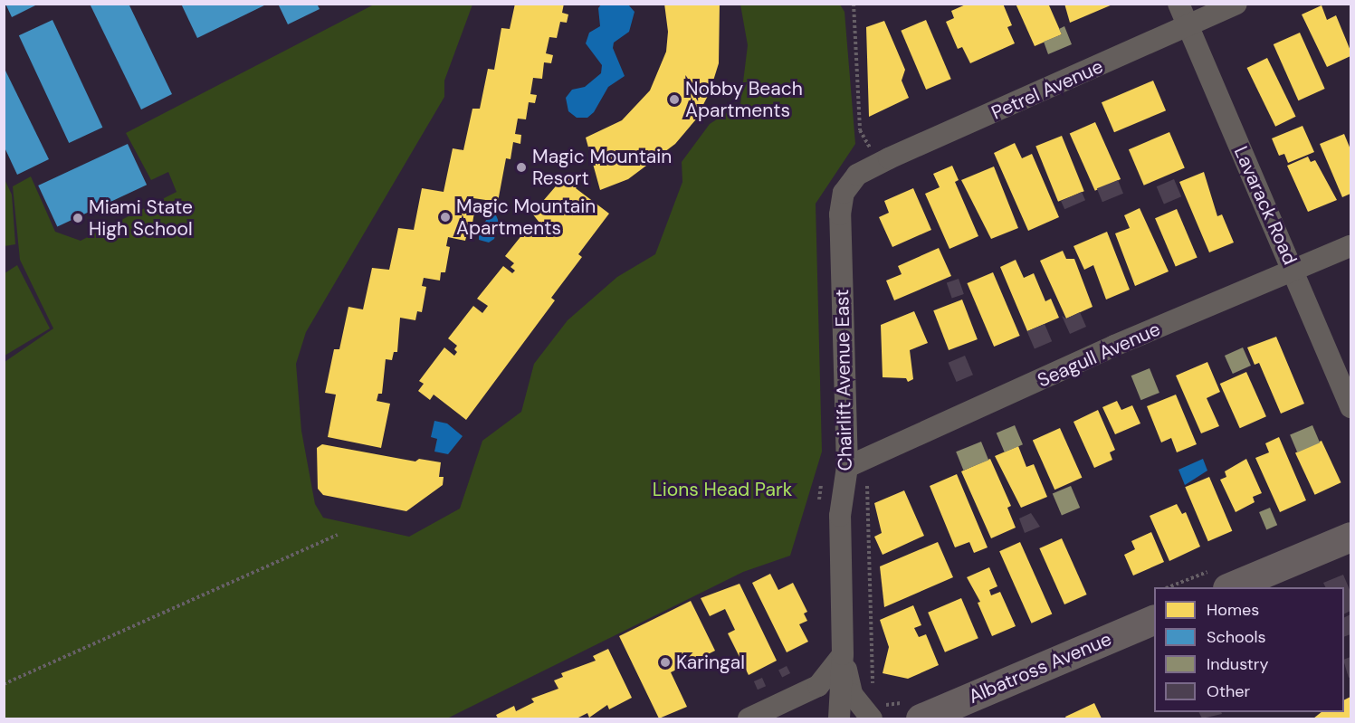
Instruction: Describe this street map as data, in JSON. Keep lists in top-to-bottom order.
{
  "streets": {
    "street": [
      "Petrel Avenue",
      "Lavarack Road",
      "Seagull Avenue",
      "Chairlift Avenue East",
      "Albatross Avenue"
    ]
  },
  "crossings": [
    ["Petrel Avenue", "Lavarack Road"],
    ["Petrel Avenue", "Chairlift Avenue East"],
    ["Lavarack Road", "Seagull Avenue"],
    ["Seagull Avenue", "Chairlift Avenue East"]
  ],
  "parks": ["Lions Head Park"],
  "places": [
    "Nobby Beach Apartments",
    "Magic Mountain Resort",
    "Magic Mountain Apartments",
    "Miami State High School",
    "Karingal"
  ],
  "legend": [
    "Homes",
    "Schools",
    "Industry",
    "Other"
  ]
}
